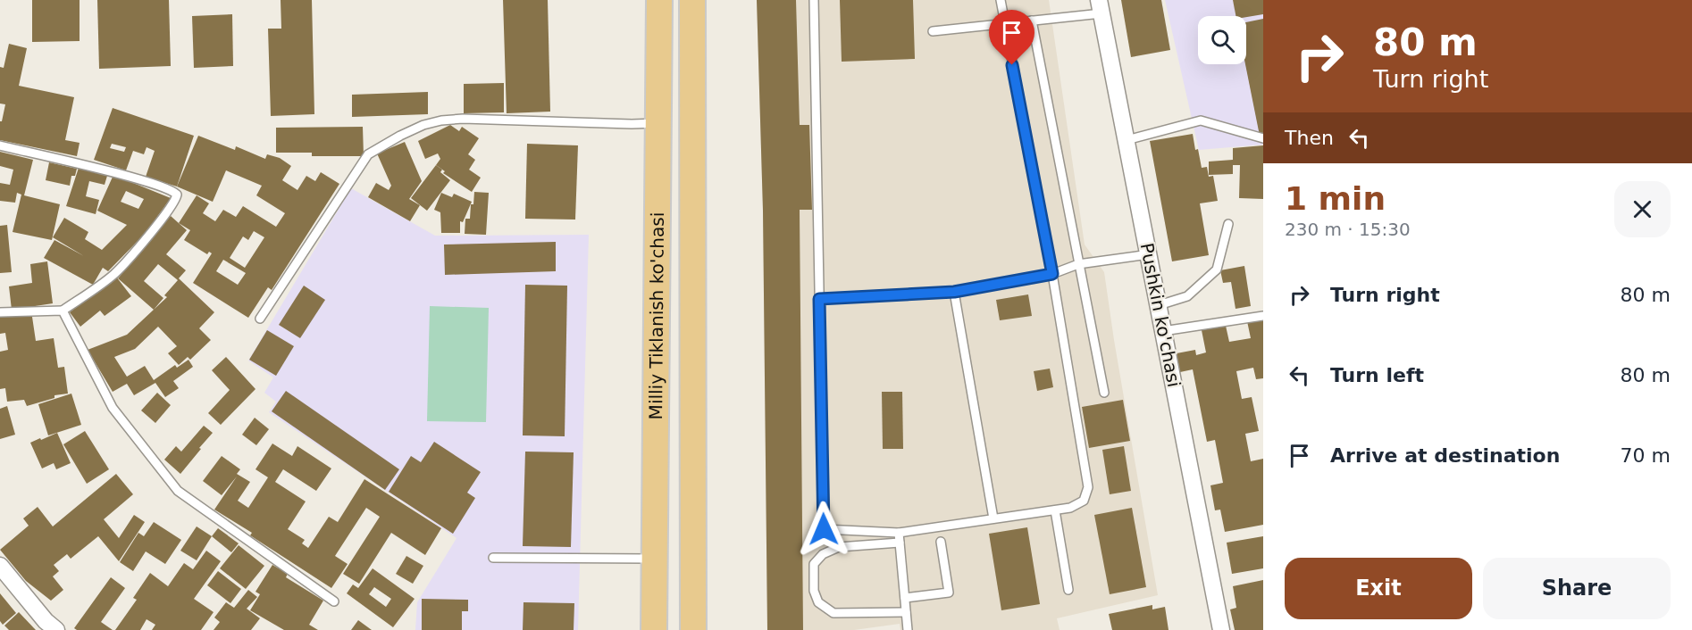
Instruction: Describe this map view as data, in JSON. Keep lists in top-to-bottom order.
{
  "streets": {
    "main road": ["Milliy Tiklanish ko'chasi"],
    "street": ["Pushkin ko'chasi"]
  },
  "page": {
    "turn": ["80 m", "Turn right"],
    "then": "Then",
    "heading": ["1 min", "230 m · 15:30"],
    "list": [
      {
        "name": "Turn right",
        "value": "80 m"
      },
      {
        "name": "Turn left",
        "value": "80 m"
      },
      {
        "name": "Arrive at destination",
        "value": "70 m"
      }
    ],
    "buttons": ["Exit", "Share"]
  }
}
